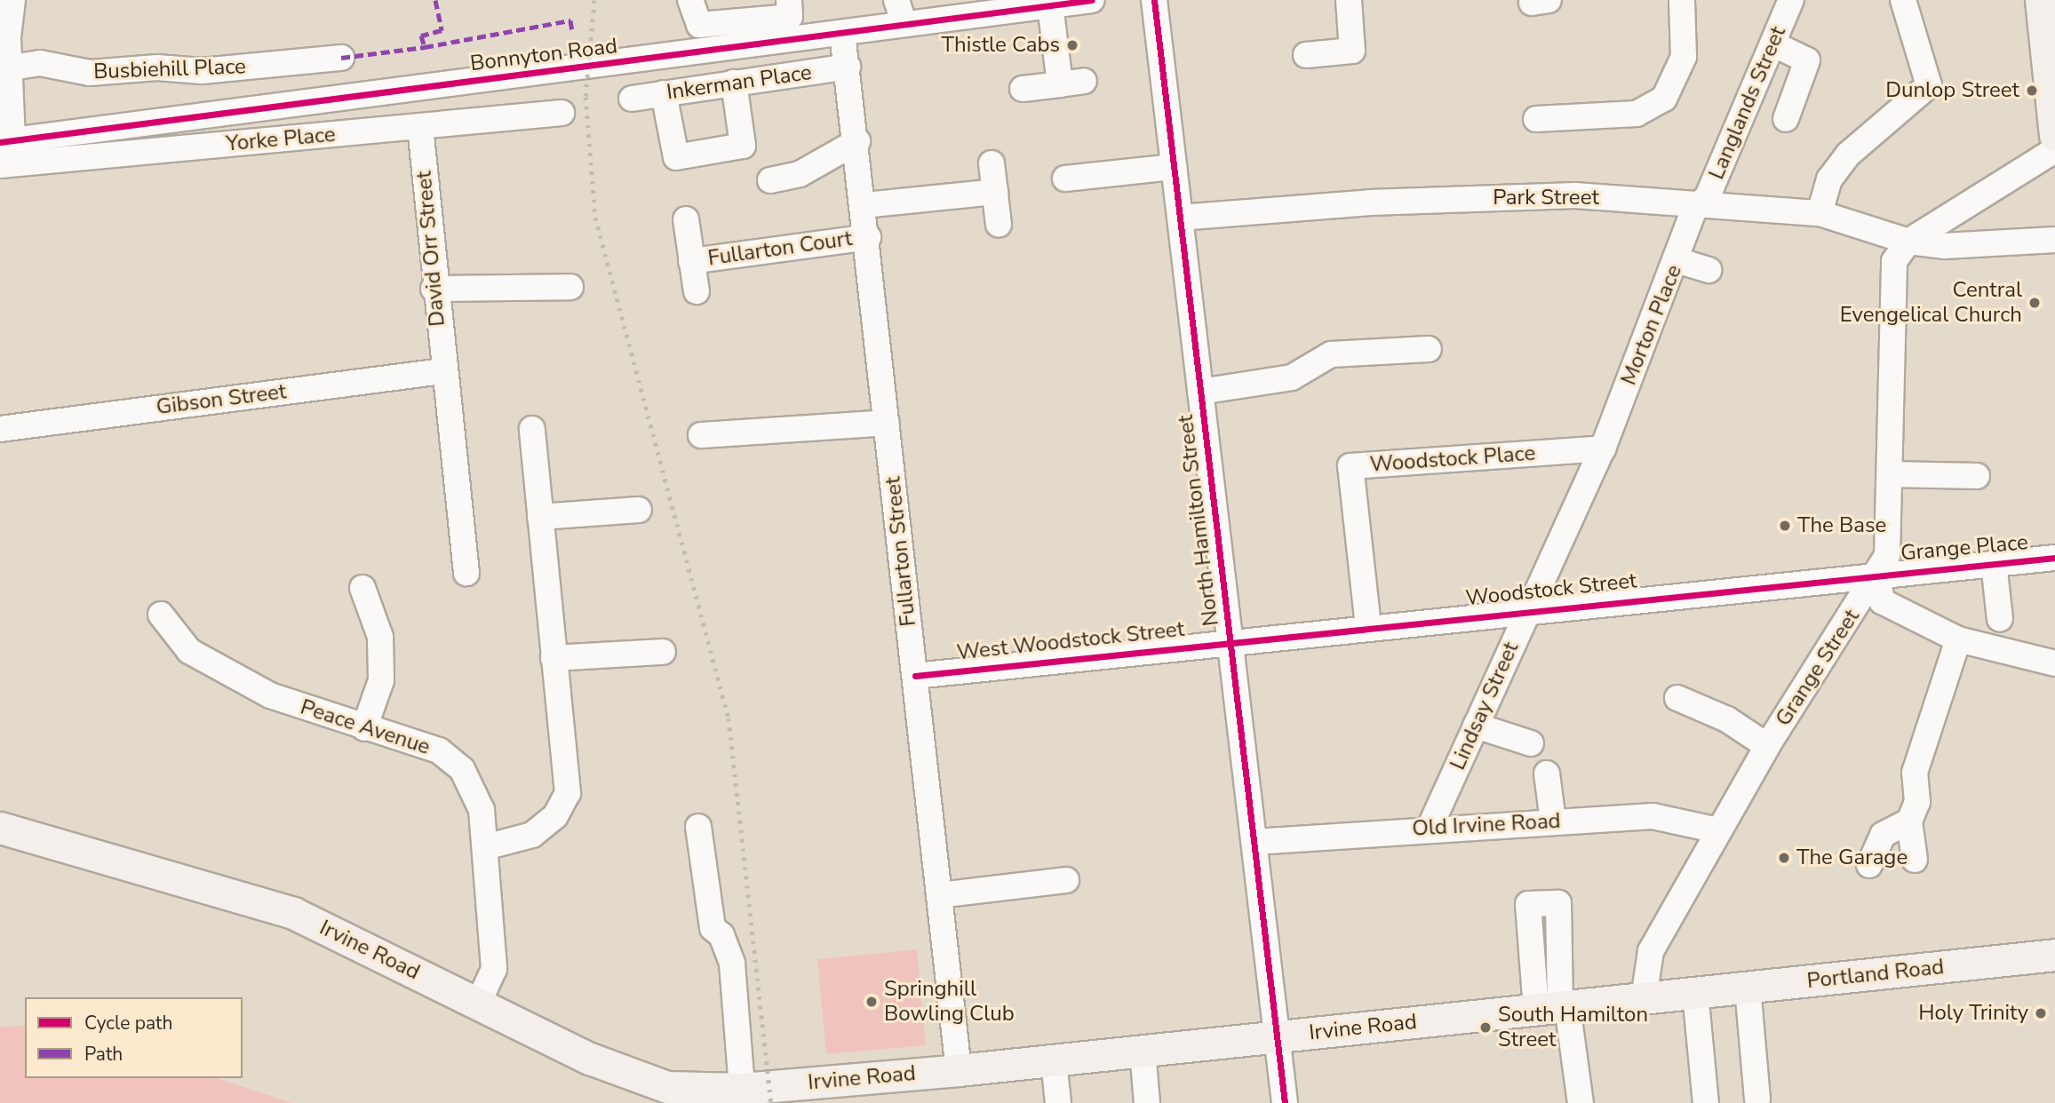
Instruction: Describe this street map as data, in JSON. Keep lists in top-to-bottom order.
{
  "streets": {
    "main road": ["Irvine Road", "Portland Road"],
    "street": [
      "Bonnyton Road",
      "Busbiehill Place",
      "Inkerman Place",
      "Langlands Street",
      "Yorke Place",
      "Park Street",
      "David Orr Street",
      "Fullarton Court",
      "Morton Place",
      "Gibson Street",
      "Woodstock Place",
      "North Hamilton Street",
      "Grange Place",
      "Fullarton Street",
      "Woodstock Street",
      "West Woodstock Street",
      "Grange Street",
      "Lindsay Street",
      "Peace Avenue",
      "Old Irvine Road"
    ]
  },
  "crossings": [
    ["Bonnyton Road", "Fullarton Street"],
    ["Inkerman Place", "Fullarton Street"],
    ["Langlands Street", "Park Street"],
    ["Langlands Street", "Morton Place"],
    ["Yorke Place", "David Orr Street"],
    ["Park Street", "Morton Place"],
    ["Park Street", "North Hamilton Street"],
    ["Park Street", "Grange Street"],
    ["David Orr Street", "Gibson Street"],
    ["Fullarton Court", "Fullarton Street"],
    ["Morton Place", "Woodstock Place"],
    ["Morton Place", "Lindsay Street"],
    ["Woodstock Place", "Woodstock Street"],
    ["Woodstock Place", "Lindsay Street"],
    ["North Hamilton Street", "Woodstock Street"],
    ["North Hamilton Street", "West Woodstock Street"],
    ["North Hamilton Street", "Old Irvine Road"],
    ["North Hamilton Street", "Irvine Road"],
    ["Grange Place", "Woodstock Street"],
    ["Grange Place", "Grange Street"],
    ["Fullarton Street", "West Woodstock Street"],
    ["Fullarton Street", "Irvine Road"],
    ["Woodstock Street", "West Woodstock Street"],
    ["Woodstock Street", "Grange Street"],
    ["Woodstock Street", "Lindsay Street"],
    ["Grange Street", "Old Irvine Road"],
    ["Grange Street", "Irvine Road"],
    ["Lindsay Street", "Old Irvine Road"],
    ["Peace Avenue", "Irvine Road"],
    ["Irvine Road", "Portland Road"]
  ],
  "places": [
    "Thistle Cabs",
    "Dunlop Street",
    "Central Evengelical Church",
    "The Base",
    "The Garage",
    "Springhill Bowling Club",
    "Holy Trinity",
    "South Hamilton Street"
  ],
  "legend": ["Cycle path", "Path"]
}
